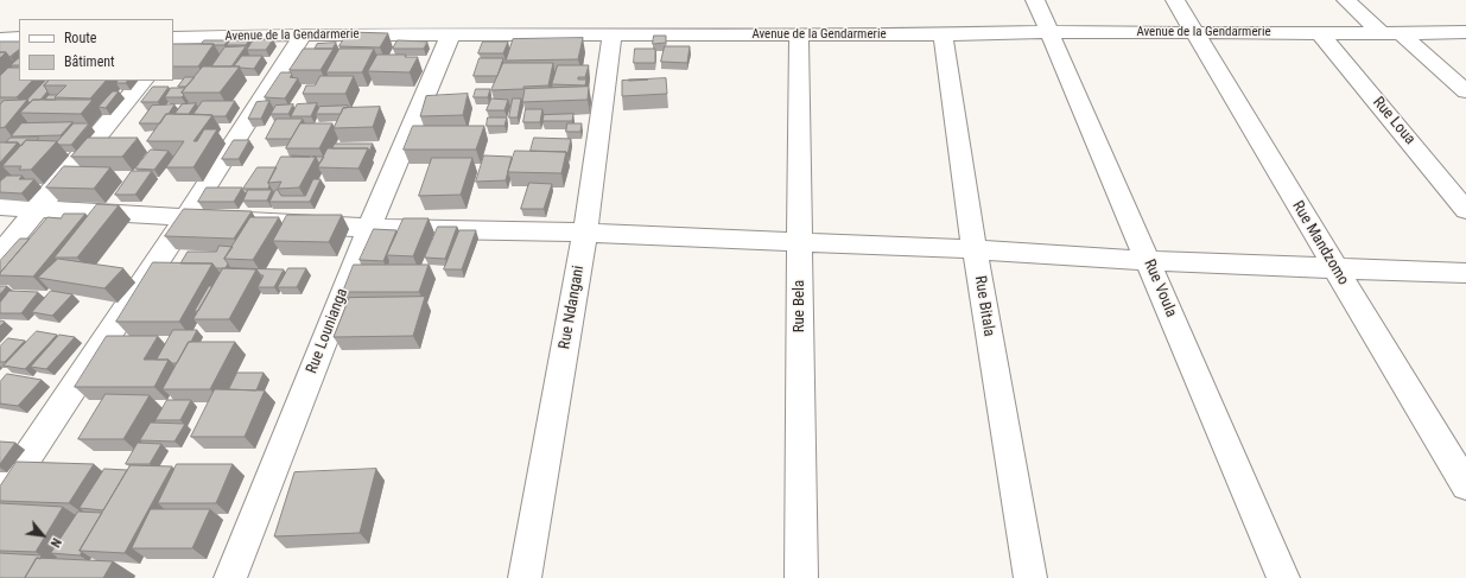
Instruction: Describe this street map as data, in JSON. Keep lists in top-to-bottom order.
{
  "streets": {
    "street": [
      "Avenue de la Gendarmerie",
      "Rue Loua",
      "Rue Mandzomo",
      "Rue Voula",
      "Rue Bela",
      "Rue Bitala",
      "Rue Ndangani",
      "Rue Lounianga"
    ]
  },
  "crossings": [
    ["Avenue de la Gendarmerie", "Rue Loua"],
    ["Avenue de la Gendarmerie", "Rue Mandzomo"],
    ["Avenue de la Gendarmerie", "Rue Voula"],
    ["Avenue de la Gendarmerie", "Rue Bela"],
    ["Avenue de la Gendarmerie", "Rue Bitala"],
    ["Avenue de la Gendarmerie", "Rue Ndangani"],
    ["Avenue de la Gendarmerie", "Rue Lounianga"]
  ],
  "legend": ["Route", "Bâtiment"],
  "north": "bottom right"
}
